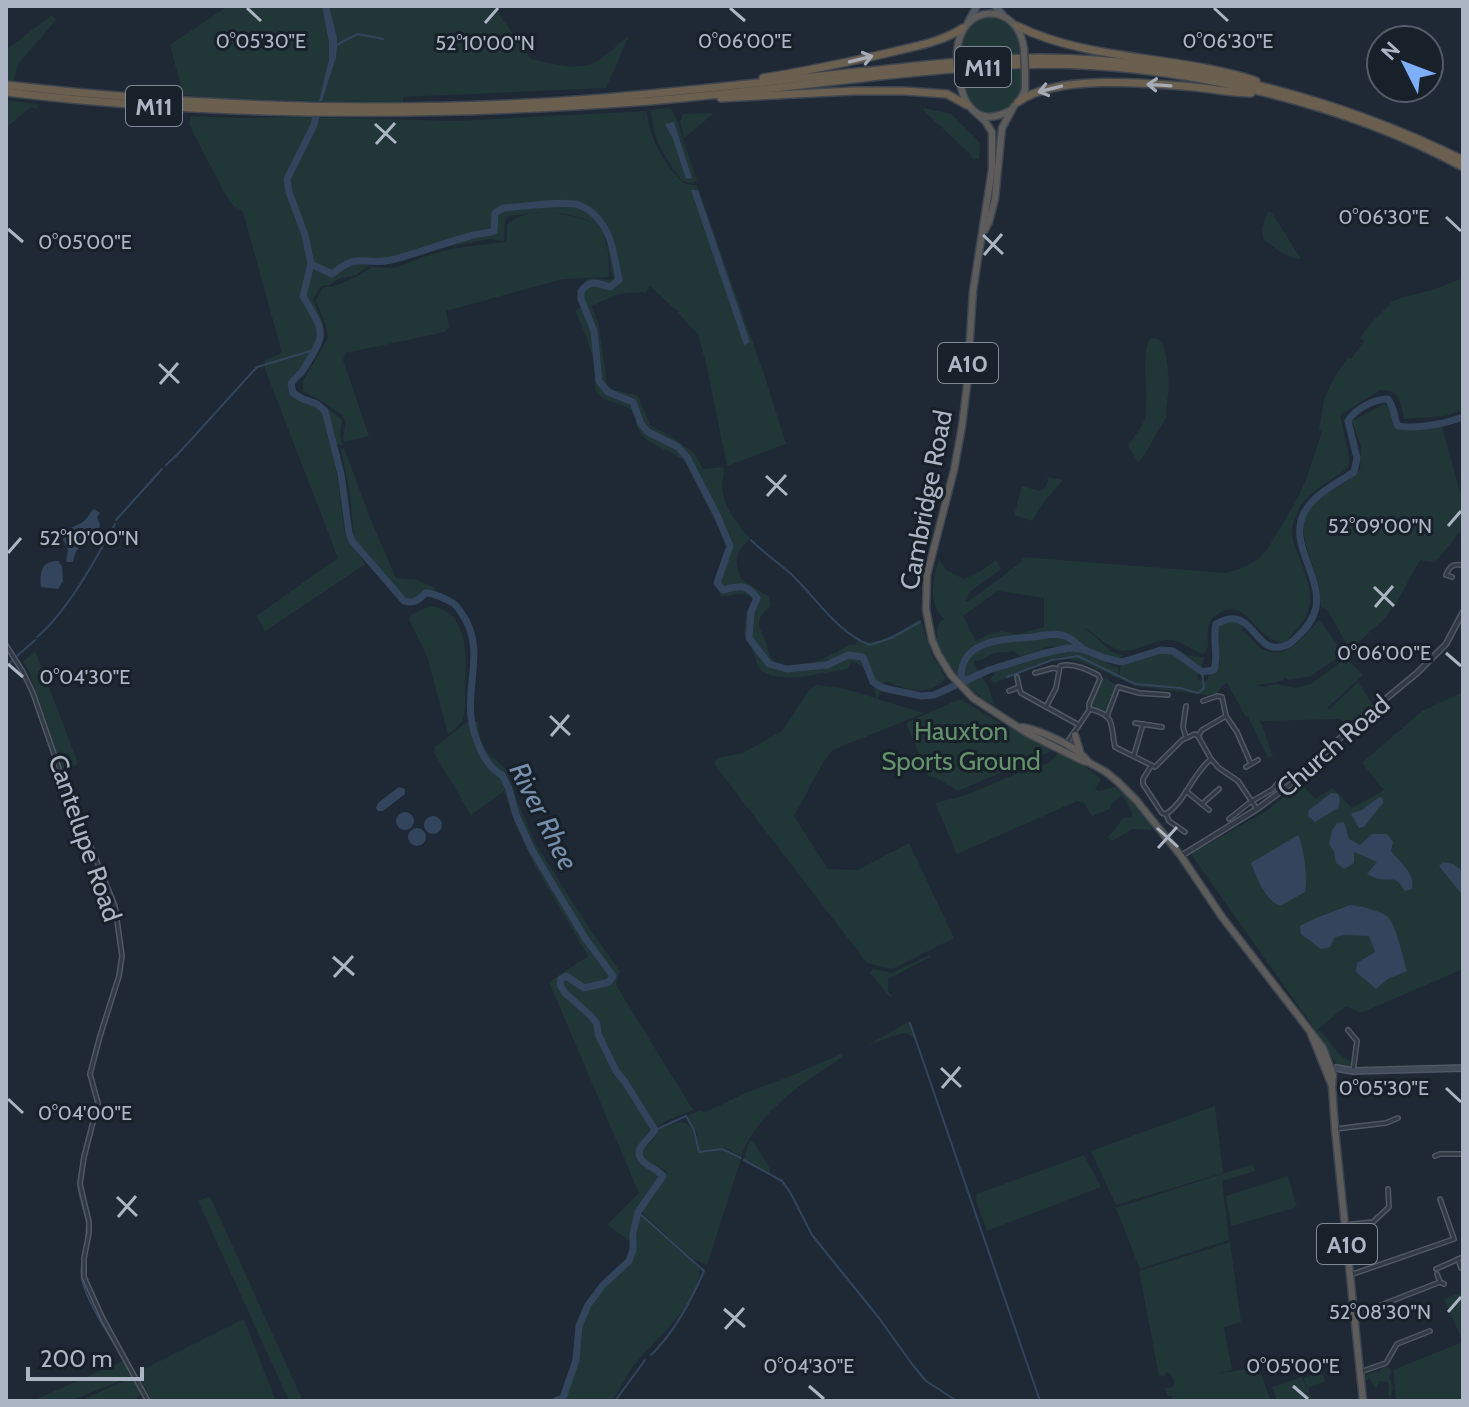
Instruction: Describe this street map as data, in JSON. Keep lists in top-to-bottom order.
{
  "streets": {
    "highway": ["M11", "A10", "Cambridge Road"],
    "street": ["Church Road", "Cantelupe Road"]
  },
  "crossings": [
    ["M11", "Cambridge Road"],
    ["A10", "Cambridge Road"],
    ["A10", "Church Road"]
  ],
  "water": ["River Rhee"],
  "parks": ["Hauxton Sports Ground"],
  "scale_bar": "200 m",
  "north": "top left",
  "coordinates": [
    "0°05'30\"E",
    "0°06'00\"E",
    "0°06'30\"E",
    "52°10'00\"N",
    "0°05'00\"E",
    "52°09'00\"N",
    "0°04'30\"E",
    "0°04'00\"E",
    "52°08'30\"N"
  ]
}
